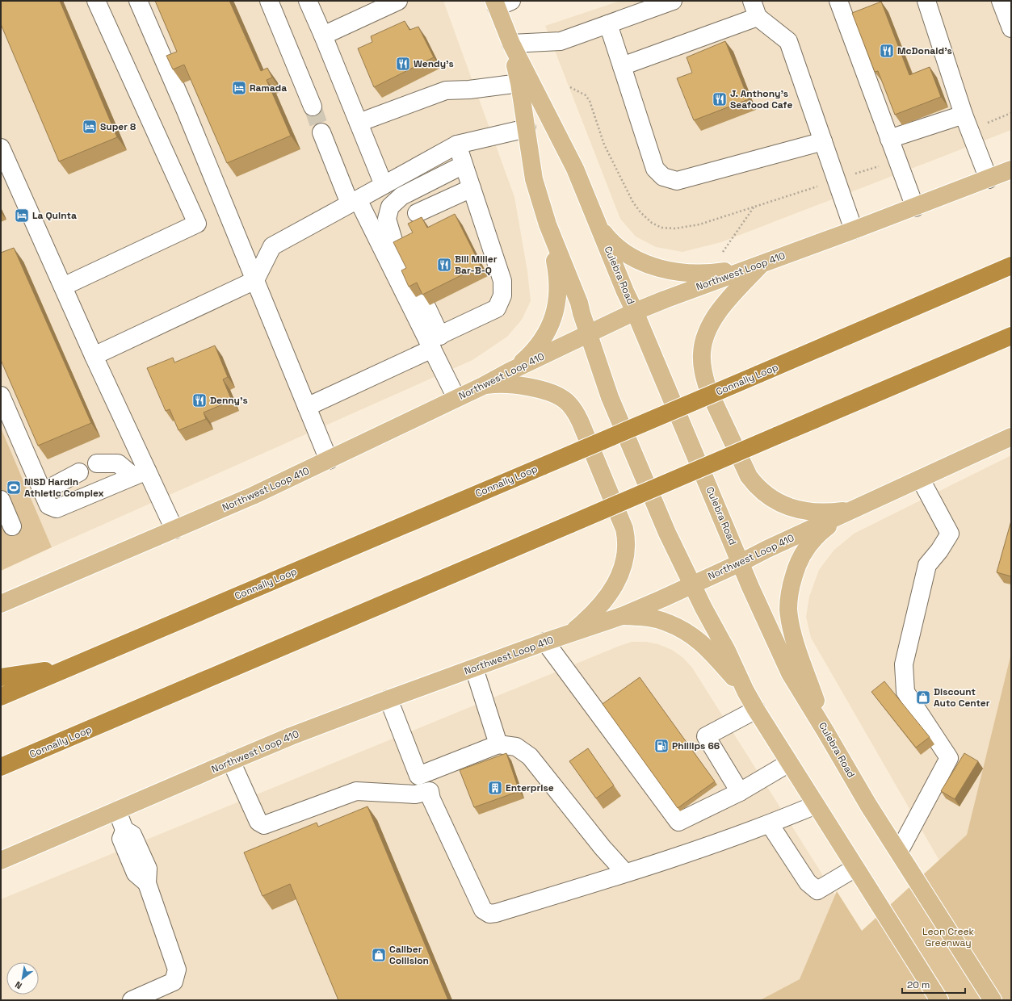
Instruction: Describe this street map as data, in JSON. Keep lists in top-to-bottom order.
{
  "streets": {
    "highway": ["Connally Loop"],
    "main road": ["Northwest Loop 410", "Culebra Road"]
  },
  "crossings": [
    ["Northwest Loop 410", "Culebra Road"]
  ],
  "parks": ["Leon Creek Greenway"],
  "places": {
    "restaurant": [
      "McDonald's",
      "Wendy's",
      "J. Anthony's Seafood Cafe",
      "Bill Miller Bar-B-Q",
      "Denny's"
    ],
    "hotel": ["Ramada", "Super 8", "La Quinta"],
    "sports": ["NISD Hardin Athletic Complex"],
    "shop": ["Discount Auto Center", "Caliber Collision"],
    "fuel station": ["Phillips 66"],
    "building": ["Enterprise"]
  },
  "scale_bar": "20 m",
  "north": "bottom left"
}
